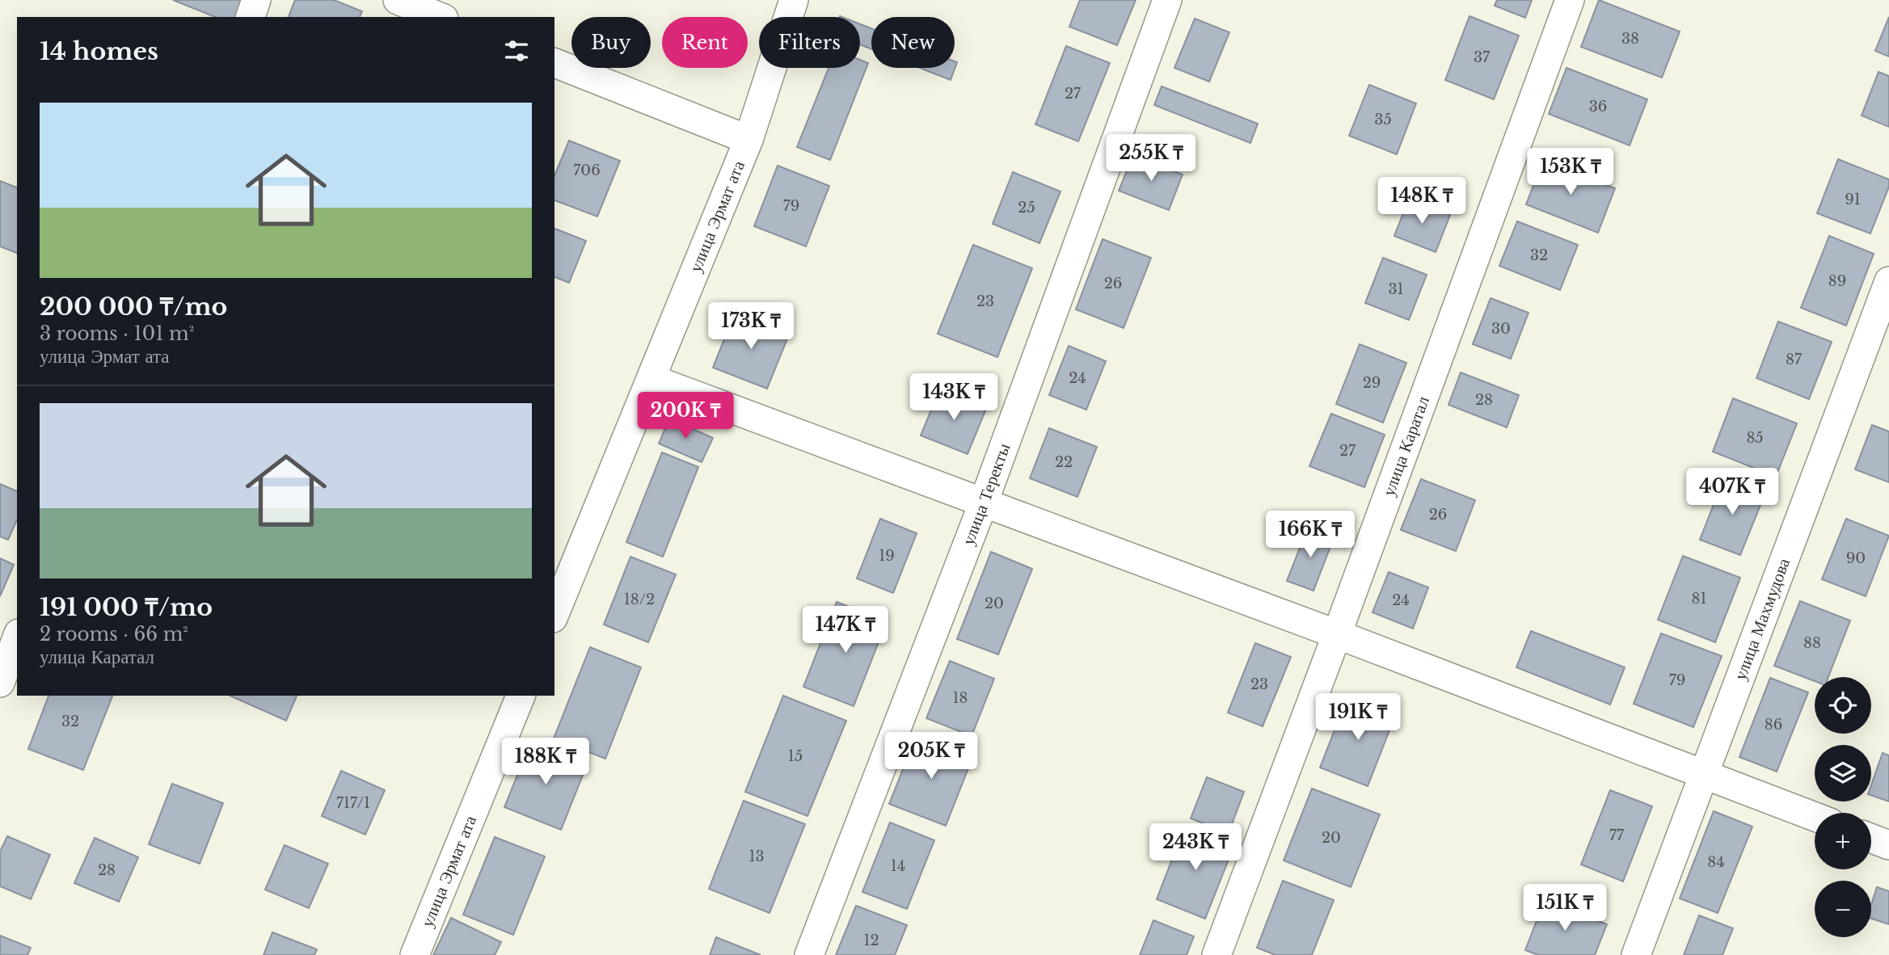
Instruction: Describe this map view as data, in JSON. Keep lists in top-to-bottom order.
{
  "streets": {
    "street": [
      "улица Эрмат ата",
      "улица Каратал",
      "улица Теректы",
      "улица Махмудова"
    ]
  },
  "house_numbers": [
    "38",
    "37",
    "27",
    "36",
    "35",
    "706",
    "91",
    "79",
    "25",
    "32",
    "89",
    "26",
    "31",
    "23",
    "30",
    "87",
    "24",
    "29",
    "28",
    "85",
    "27",
    "22",
    "26",
    "19",
    "90",
    "81",
    "18/2",
    "24",
    "20",
    "88",
    "79",
    "23",
    "18",
    "32",
    "86",
    "15",
    "717/1",
    "77",
    "20",
    "13",
    "84",
    "14",
    "28",
    "12"
  ],
  "page": {
    "chip": [
      "Buy",
      "Rent",
      "Filters",
      "New"
    ],
    "heading": "14 homes",
    "list": [
      {
        "name": "200 000 ₸/mo",
        "note": "3 rooms · 101 m² · улица Эрмат ата"
      },
      {
        "name": "191 000 ₸/mo",
        "note": "2 rooms · 66 m² · улица Каратал"
      }
    ],
    "price": [
      "255K ₸",
      "153K ₸",
      "148K ₸",
      "173K ₸",
      "143K ₸",
      "200K ₸",
      "407K ₸",
      "166K ₸",
      "147K ₸",
      "191K ₸",
      "205K ₸",
      "188K ₸",
      "243K ₸",
      "151K ₸"
    ],
    "map_buttons": ["+", "−"]
  }
}
